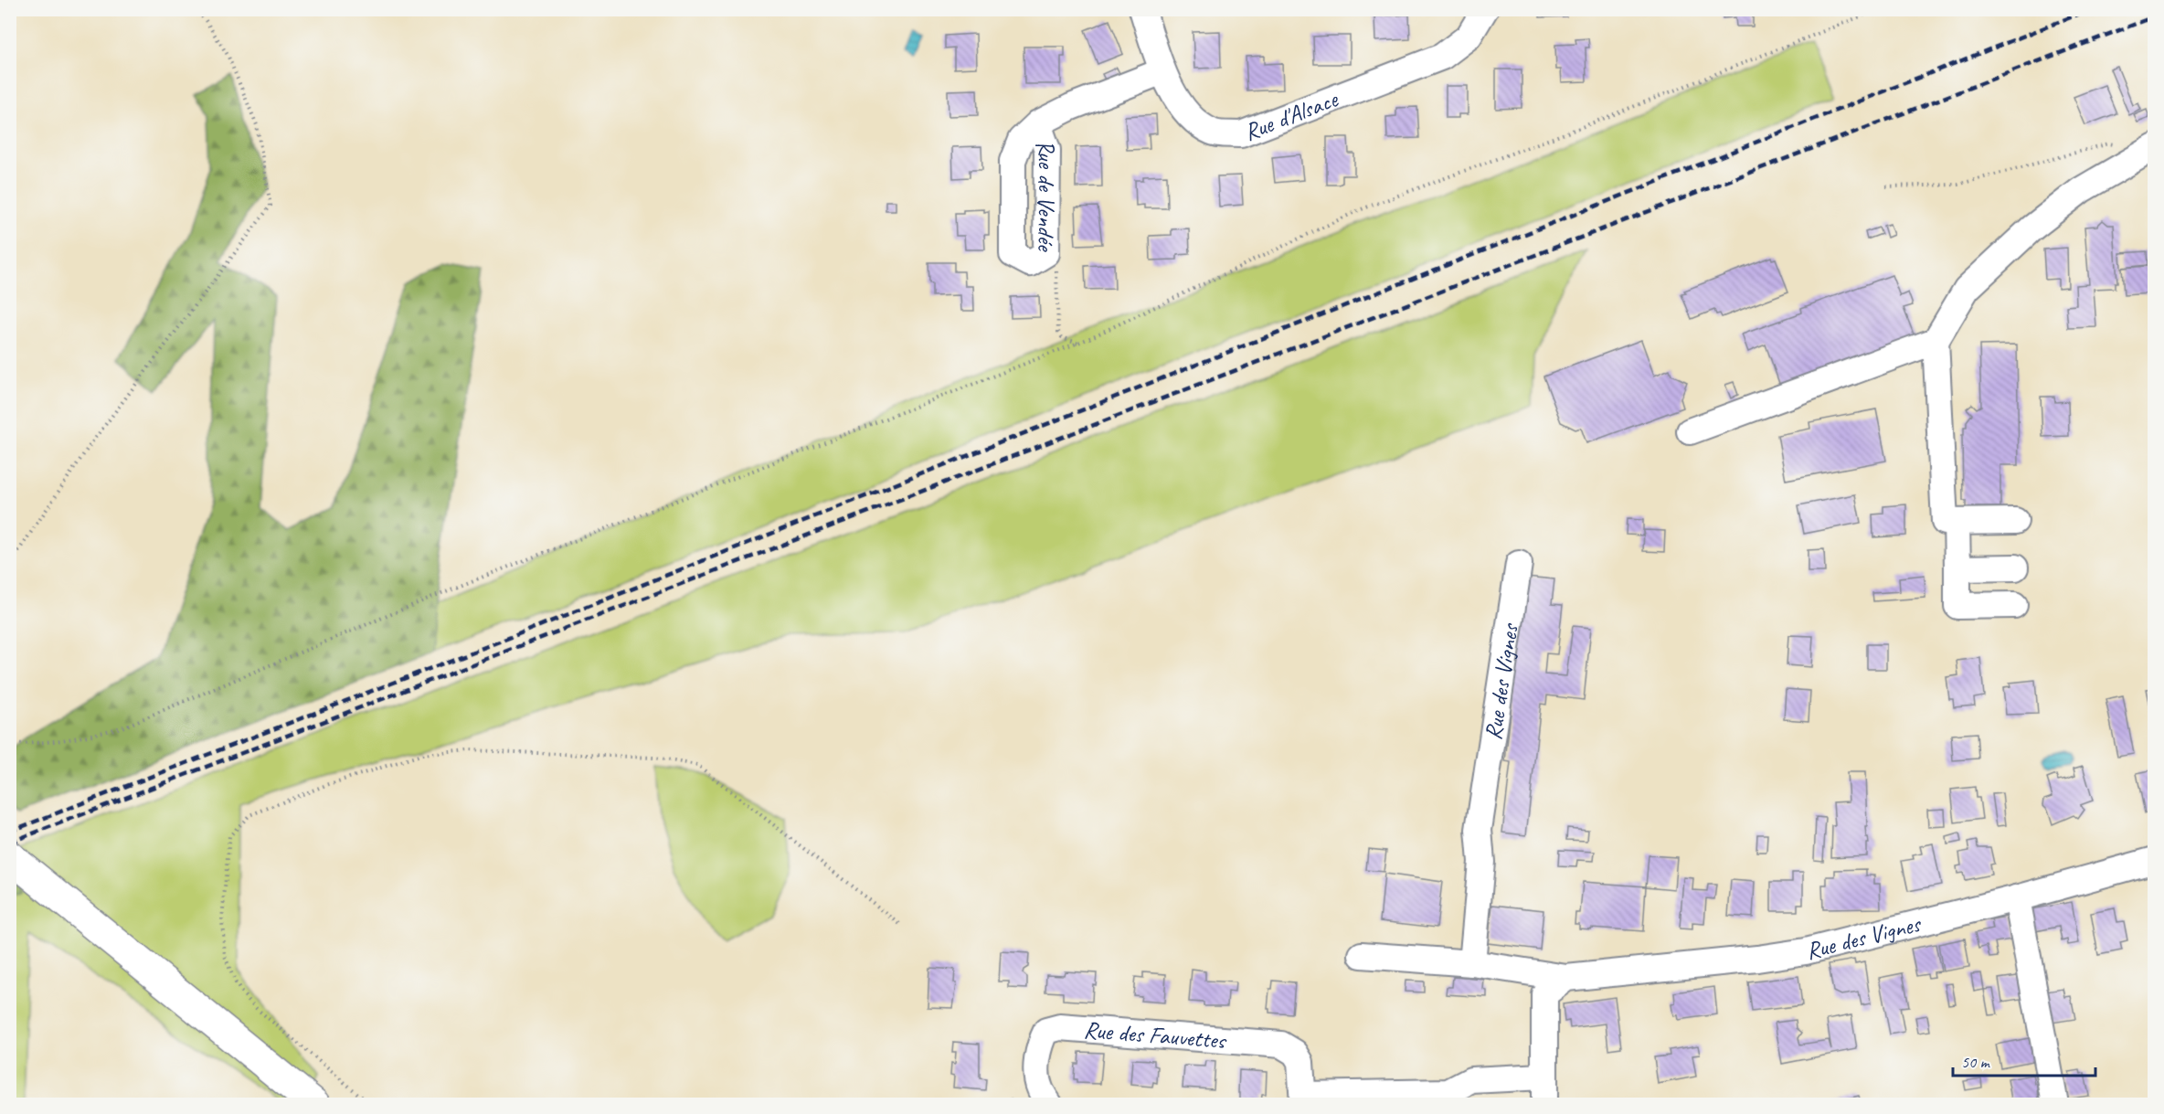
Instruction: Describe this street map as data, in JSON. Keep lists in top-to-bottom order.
{
  "streets": {
    "street": [
      "Rue d'Alsace",
      "Rue de Vendée",
      "Rue des Vignes",
      "Rue des Fauvettes"
    ]
  },
  "crossings": [
    ["Rue d'Alsace", "Rue de Vendée"]
  ],
  "scale_bar": "50 m"
}
